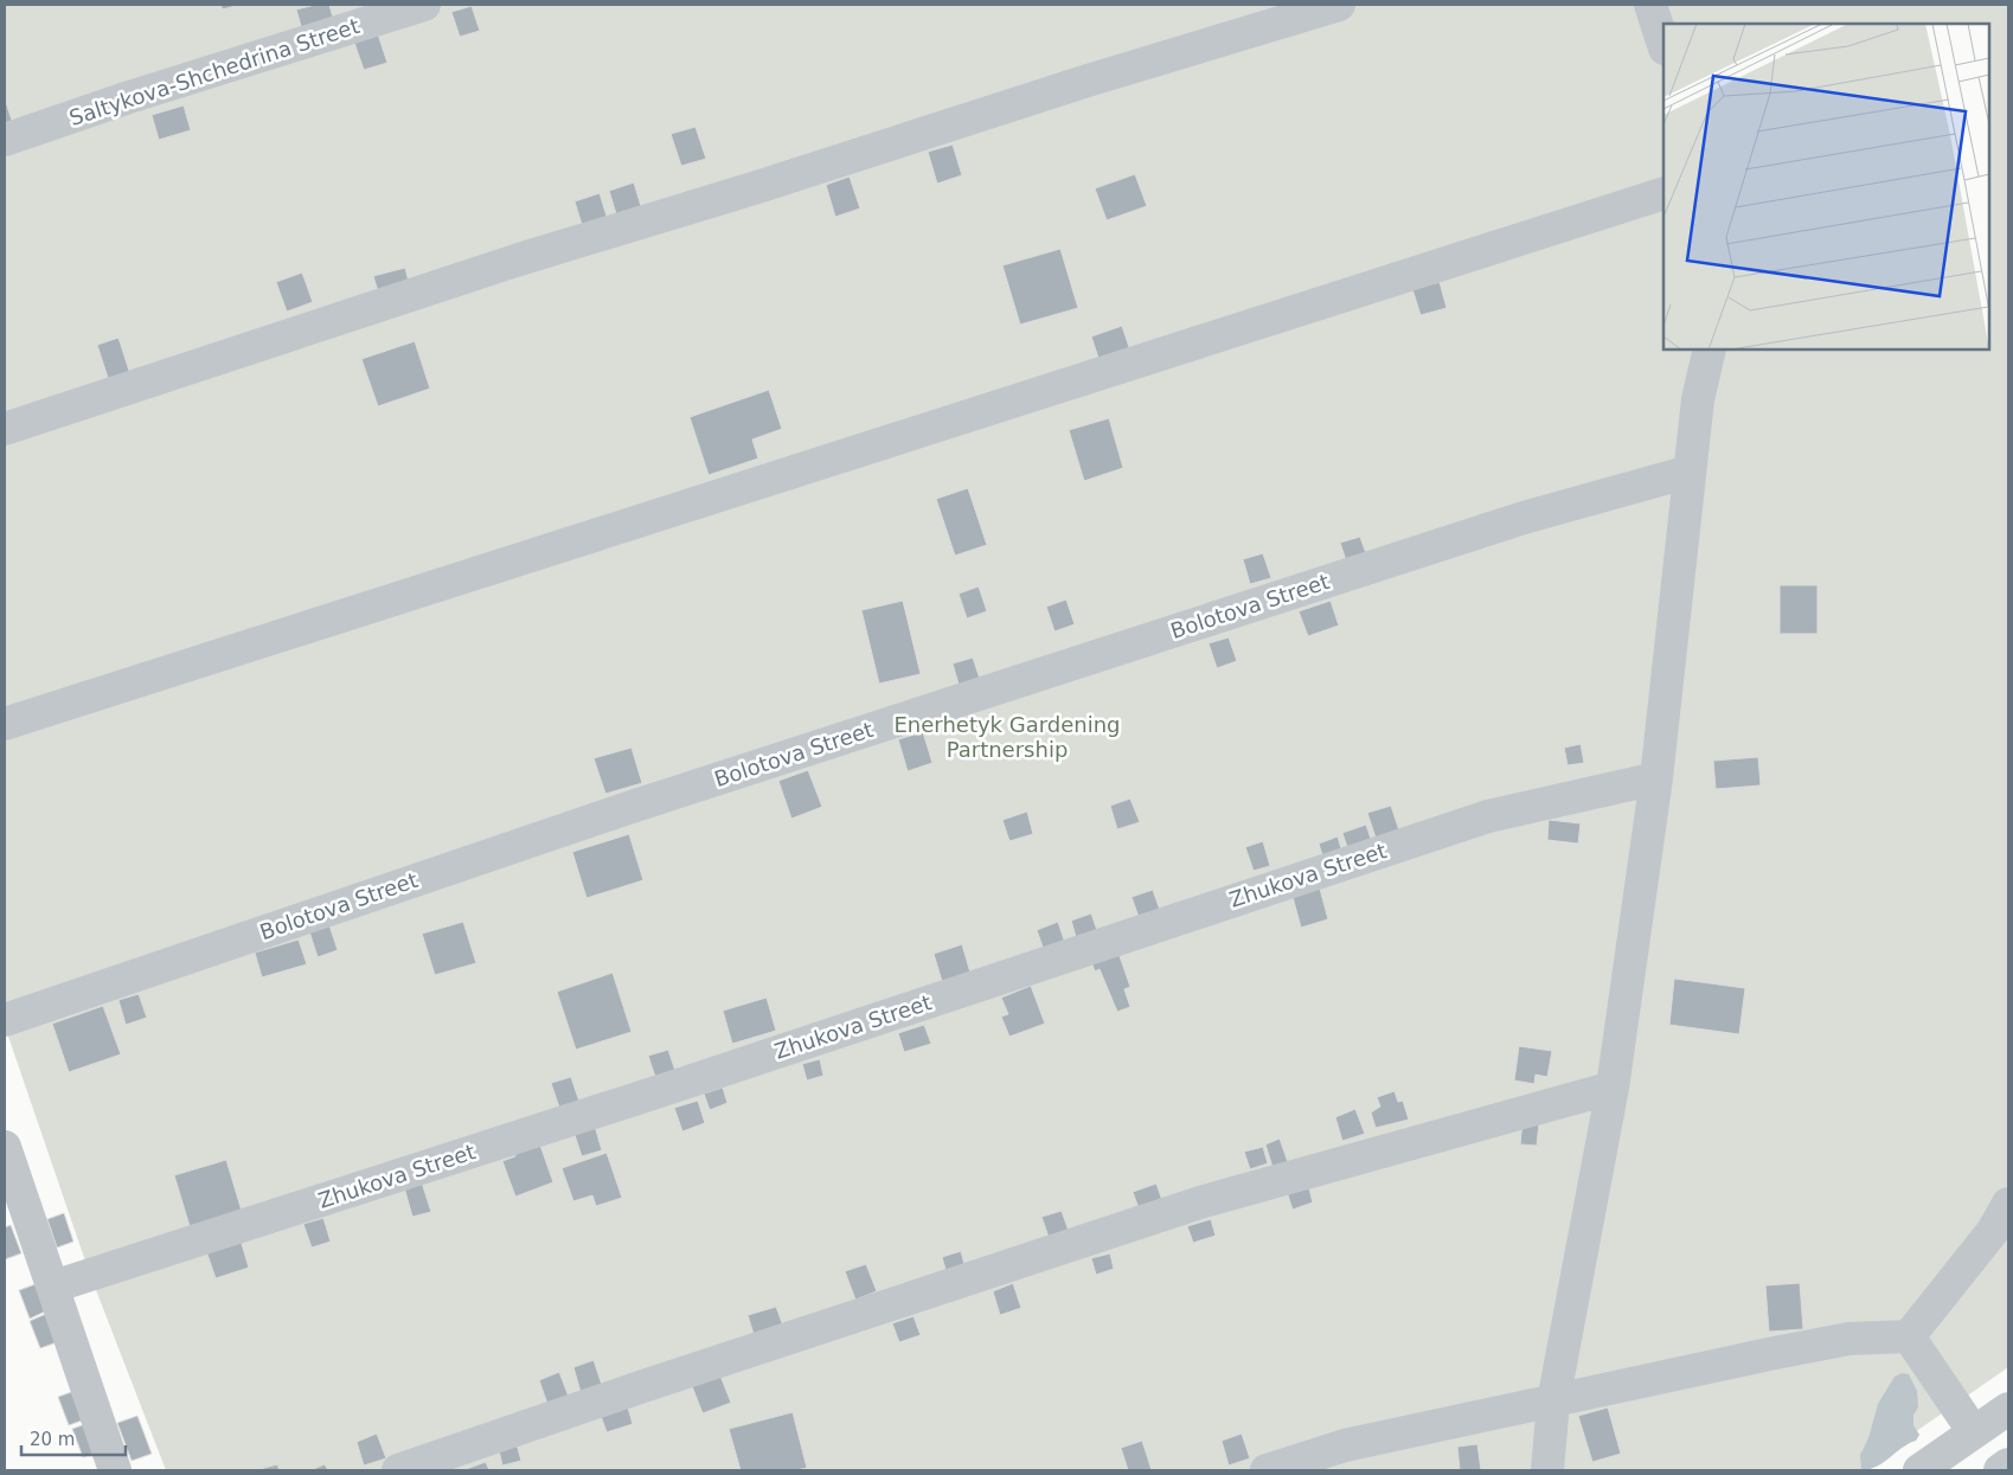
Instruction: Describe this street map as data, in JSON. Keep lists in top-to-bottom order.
{
  "streets": {
    "lane": ["Saltykova-Shchedrina Street", "Bolotova Street", "Zhukova Street"]
  },
  "parks": ["Enerhetyk Gardening Partnership"],
  "scale_bar": "20 m"
}
